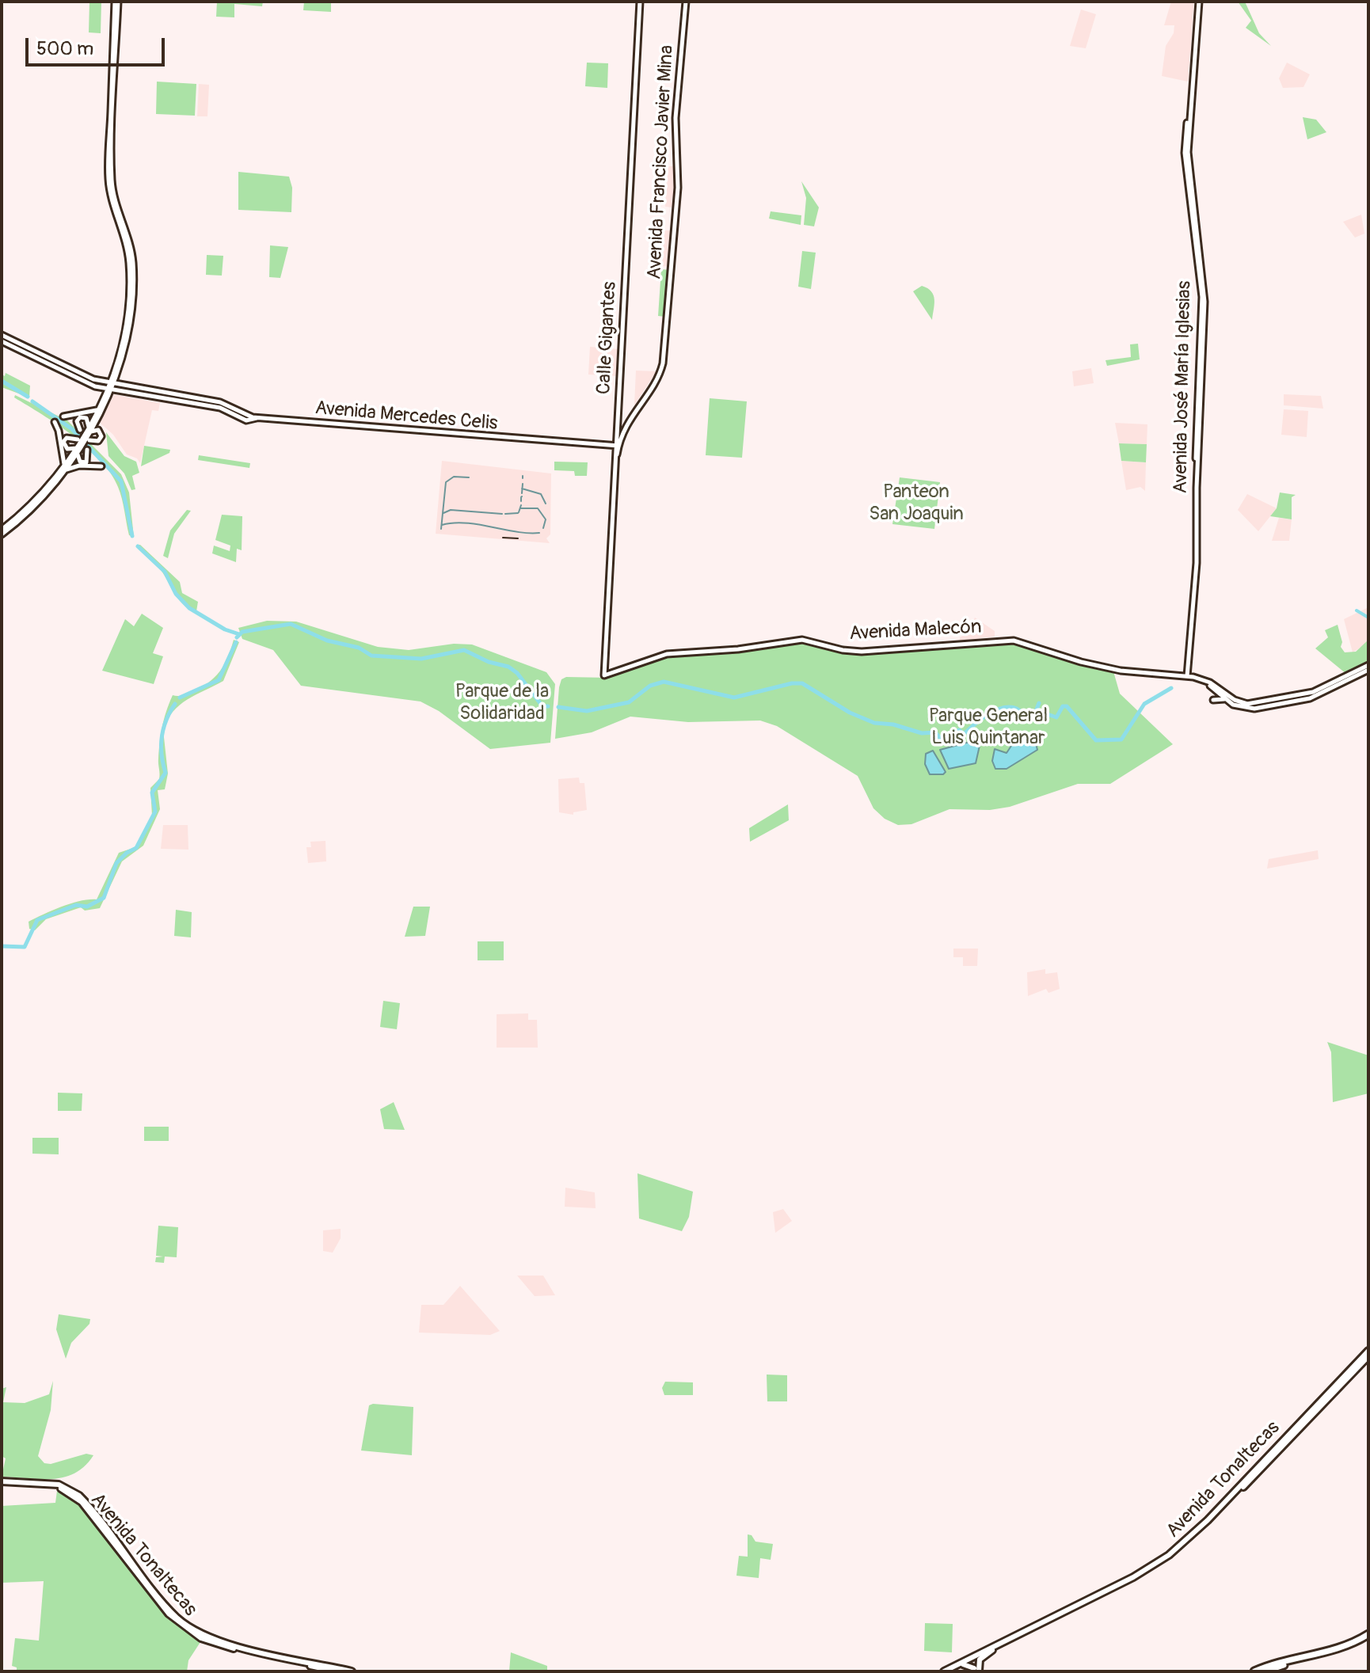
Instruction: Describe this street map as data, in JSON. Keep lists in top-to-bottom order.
{
  "streets": {
    "main road": [
      "Avenida Francisco Javier Mina",
      "Calle Gigantes",
      "Avenida José María Iglesias",
      "Avenida Mercedes Celis",
      "Avenida Malecón",
      "Avenida Tonaltecas"
    ]
  },
  "crossings": [
    ["Avenida Francisco Javier Mina", "Calle Gigantes"],
    ["Avenida Francisco Javier Mina", "Avenida Mercedes Celis"],
    ["Calle Gigantes", "Avenida Mercedes Celis"],
    ["Calle Gigantes", "Avenida Malecón"],
    ["Avenida José María Iglesias", "Avenida Malecón"]
  ],
  "parks": ["Panteon San Joaquin", "Parque de la Solidaridad", "Parque General Luis Quintanar"],
  "scale_bar": "500 m"
}
